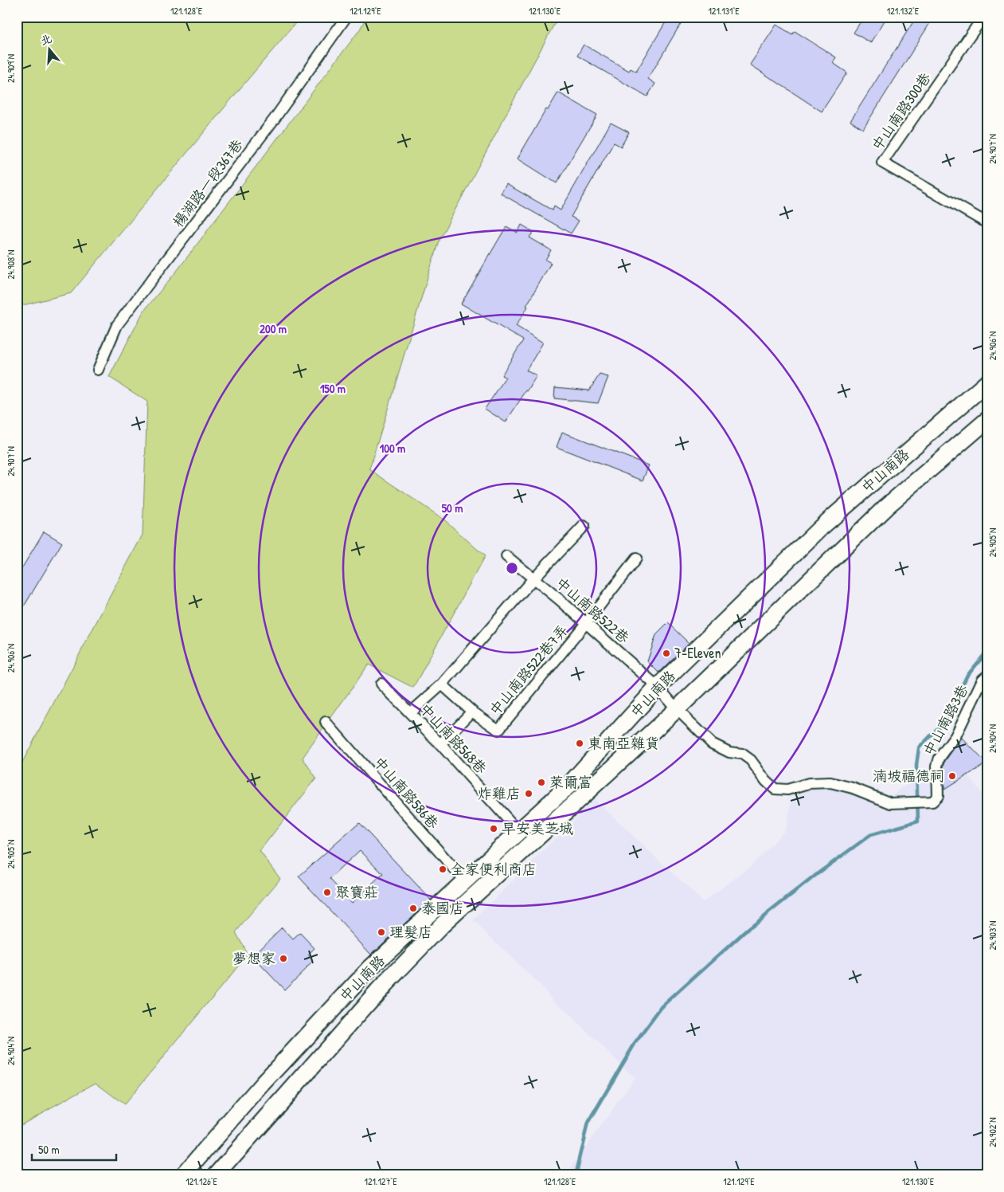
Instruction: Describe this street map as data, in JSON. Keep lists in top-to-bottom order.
{
  "streets": {
    "main road": ["中山南路"],
    "street": [
      "中山南路300巷",
      "楊湖路一段367巷",
      "中山南路522巷",
      "中山南路522巷7弄",
      "中山南路3巷",
      "中山南路568巷",
      "中山南路586巷"
    ]
  },
  "crossings": [
    ["中山南路", "中山南路522巷"],
    ["中山南路", "中山南路568巷"],
    ["中山南路", "中山南路586巷"],
    ["中山南路522巷", "中山南路522巷7弄"],
    ["中山南路522巷", "中山南路3巷"]
  ],
  "places": [
    "7-Eleven",
    "東南亞雜貨",
    "湳坡福德祠",
    "萊爾富",
    "炸雞店",
    "早安美芝城",
    "全家便利商店",
    "聚寶莊",
    "泰國店",
    "理髮店",
    "夢想家"
  ],
  "scale_bar": "50 m",
  "north": "top",
  "coordinates": [
    "121.128°E",
    "121.129°E",
    "121.130°E",
    "121.131°E",
    "121.132°E",
    "24.909°N",
    "24.907°N",
    "24.908°N",
    "24.906°N",
    "24.905°N",
    "24.904°N",
    "24.903°N",
    "24.902°N",
    "121.126°E",
    "121.127°E"
  ],
  "rings": [
    "200 m",
    "150 m",
    "100 m",
    "50 m"
  ]
}
